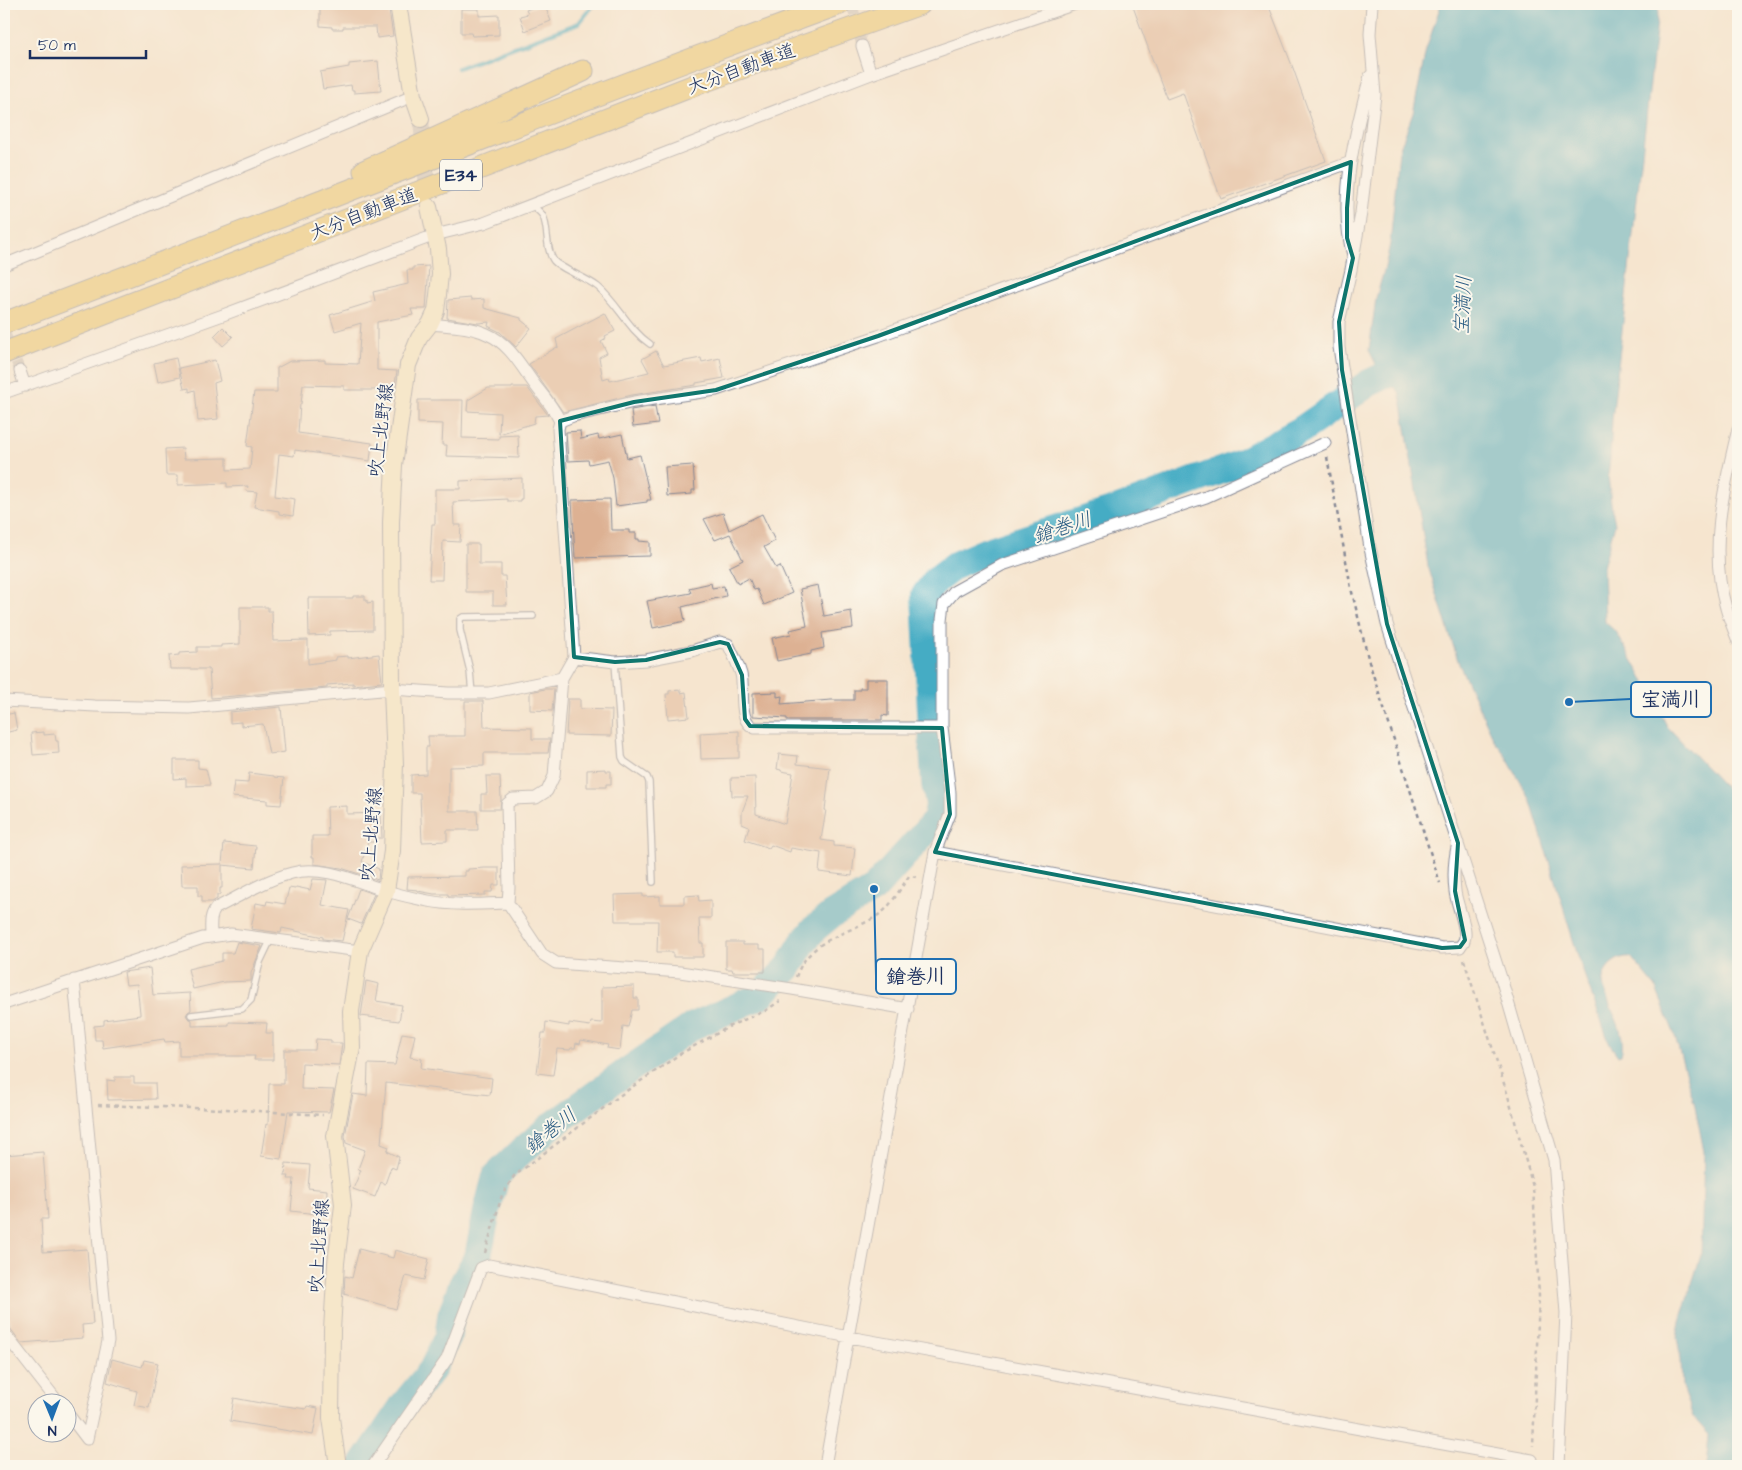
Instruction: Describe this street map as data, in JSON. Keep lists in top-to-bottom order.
{
  "streets": {
    "highway": ["大分自動車道", "E34"],
    "main road": ["吹上北野線"]
  },
  "water": ["宝満川", "鎗巻川"],
  "places": ["宝満川", "鎗巻川"],
  "scale_bar": "50 m",
  "north": "bottom"
}
